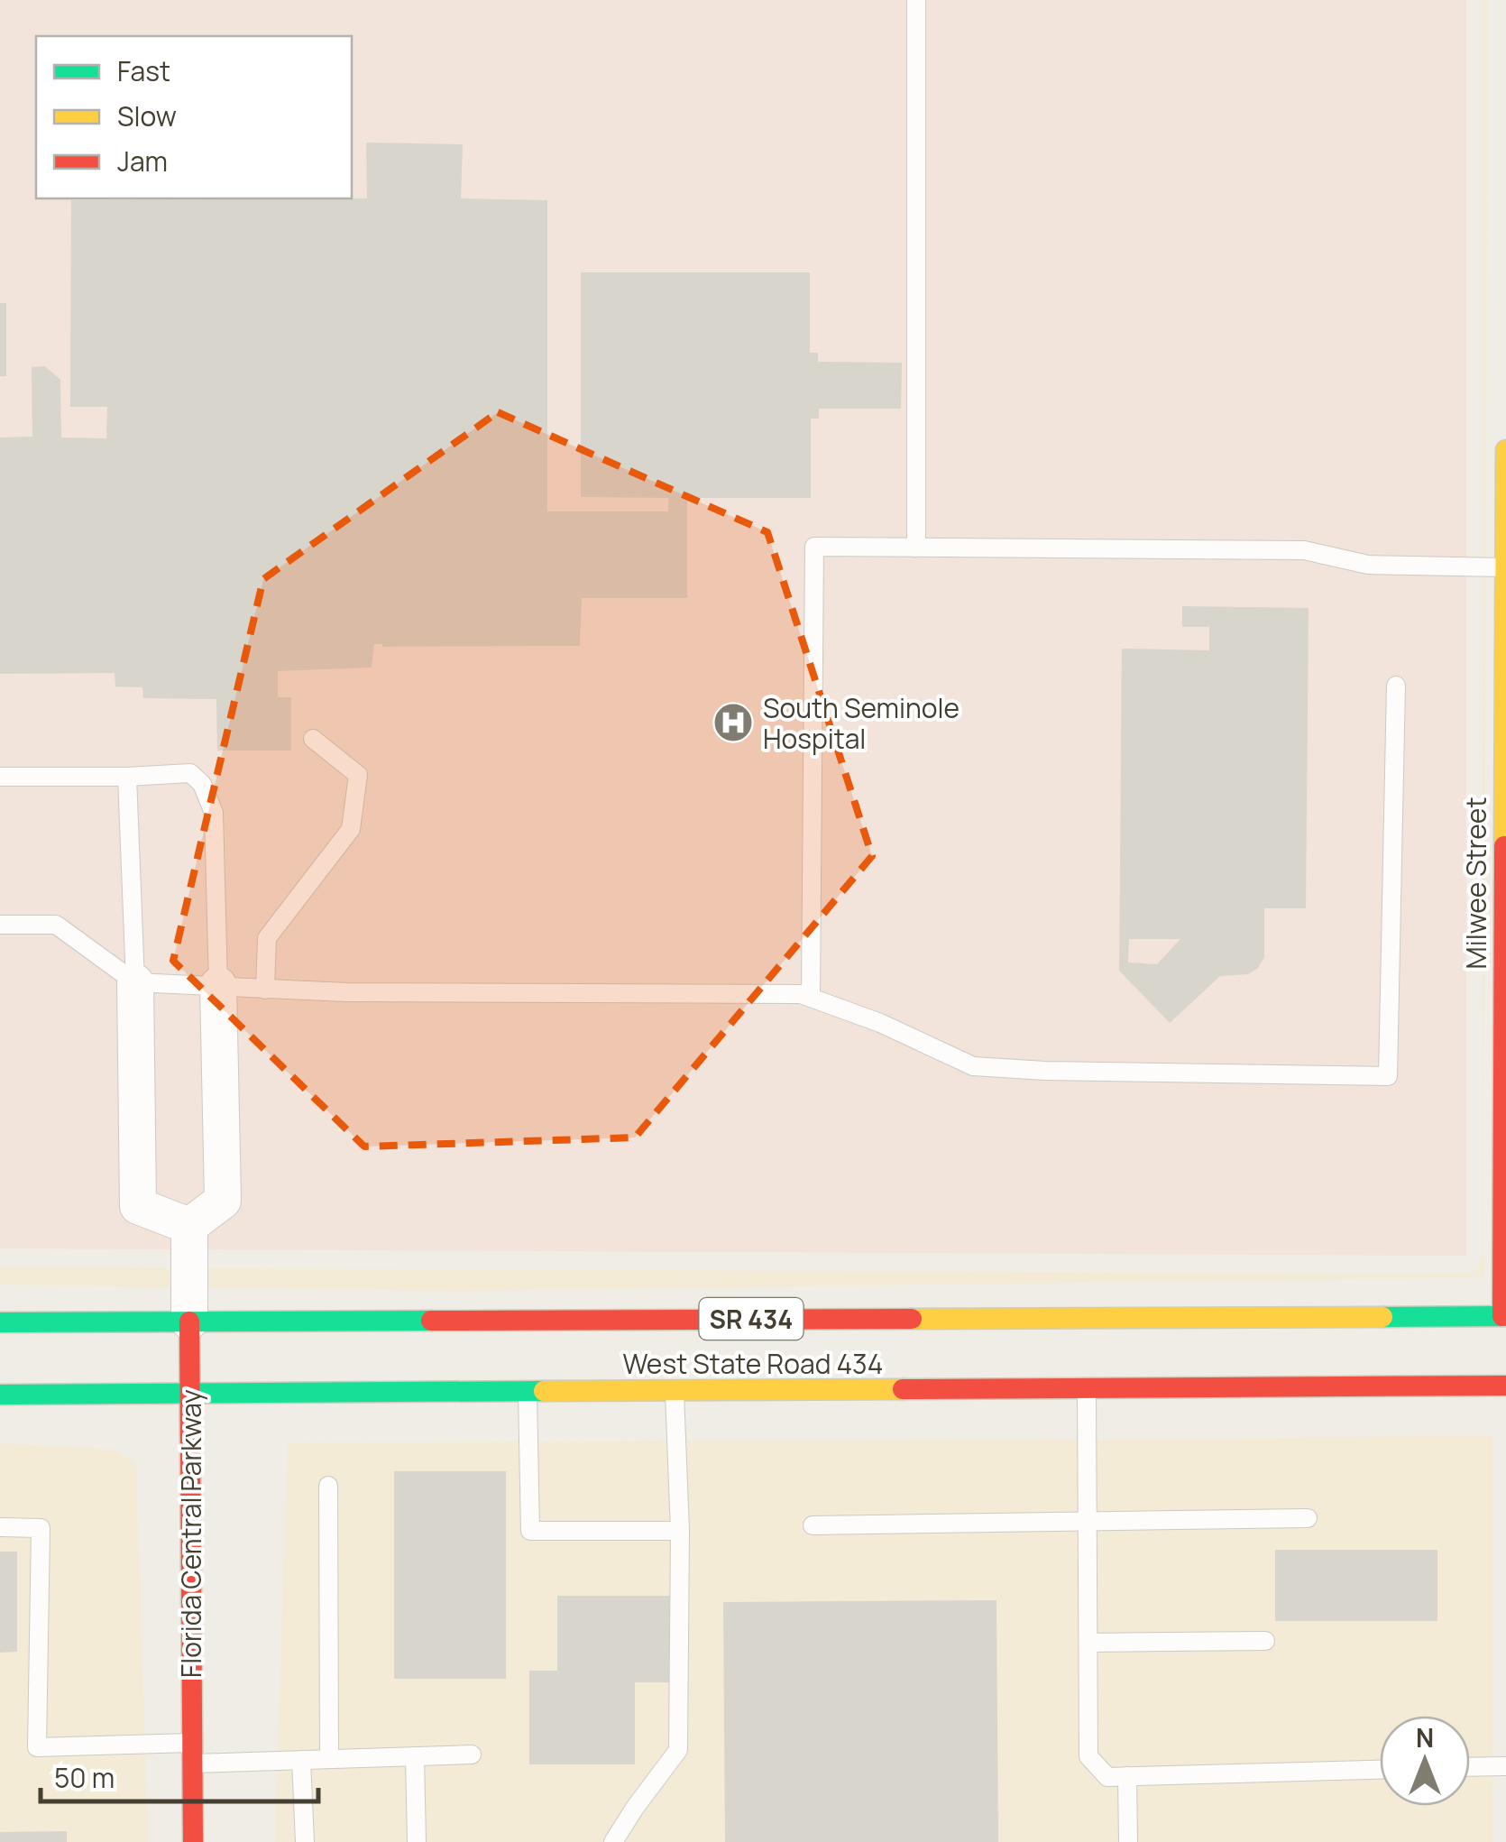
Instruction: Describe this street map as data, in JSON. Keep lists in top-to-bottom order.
{
  "streets": {
    "main road": [
      "Milwee Street",
      "SR 434",
      "West State Road 434",
      "Florida Central Parkway"
    ]
  },
  "crossings": [
    ["Milwee Street", "West State Road 434"],
    ["West State Road 434", "Florida Central Parkway"]
  ],
  "places": {
    "hospital": ["South Seminole Hospital"]
  },
  "legend": ["Fast", "Slow", "Jam"],
  "scale_bar": "50 m",
  "north": "top"
}
